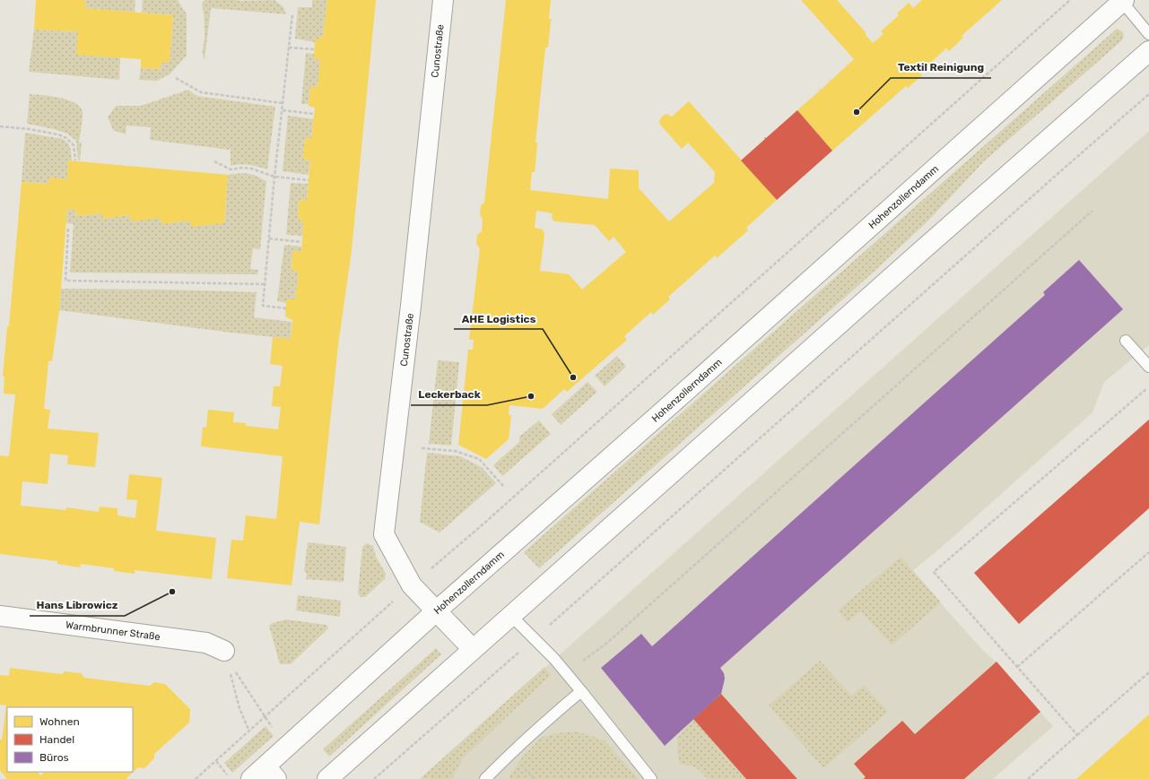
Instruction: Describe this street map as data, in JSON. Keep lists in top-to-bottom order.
{
  "streets": {
    "main road": ["Cunostraße", "Hohenzollerndamm", "Warmbrunner Straße"]
  },
  "crossings": [
    ["Cunostraße", "Hohenzollerndamm"]
  ],
  "places": [
    "Textil Reinigung",
    "AHE Logistics",
    "Leckerback",
    "Hans Librowicz"
  ],
  "legend": ["Wohnen", "Handel", "Büros"]
}
